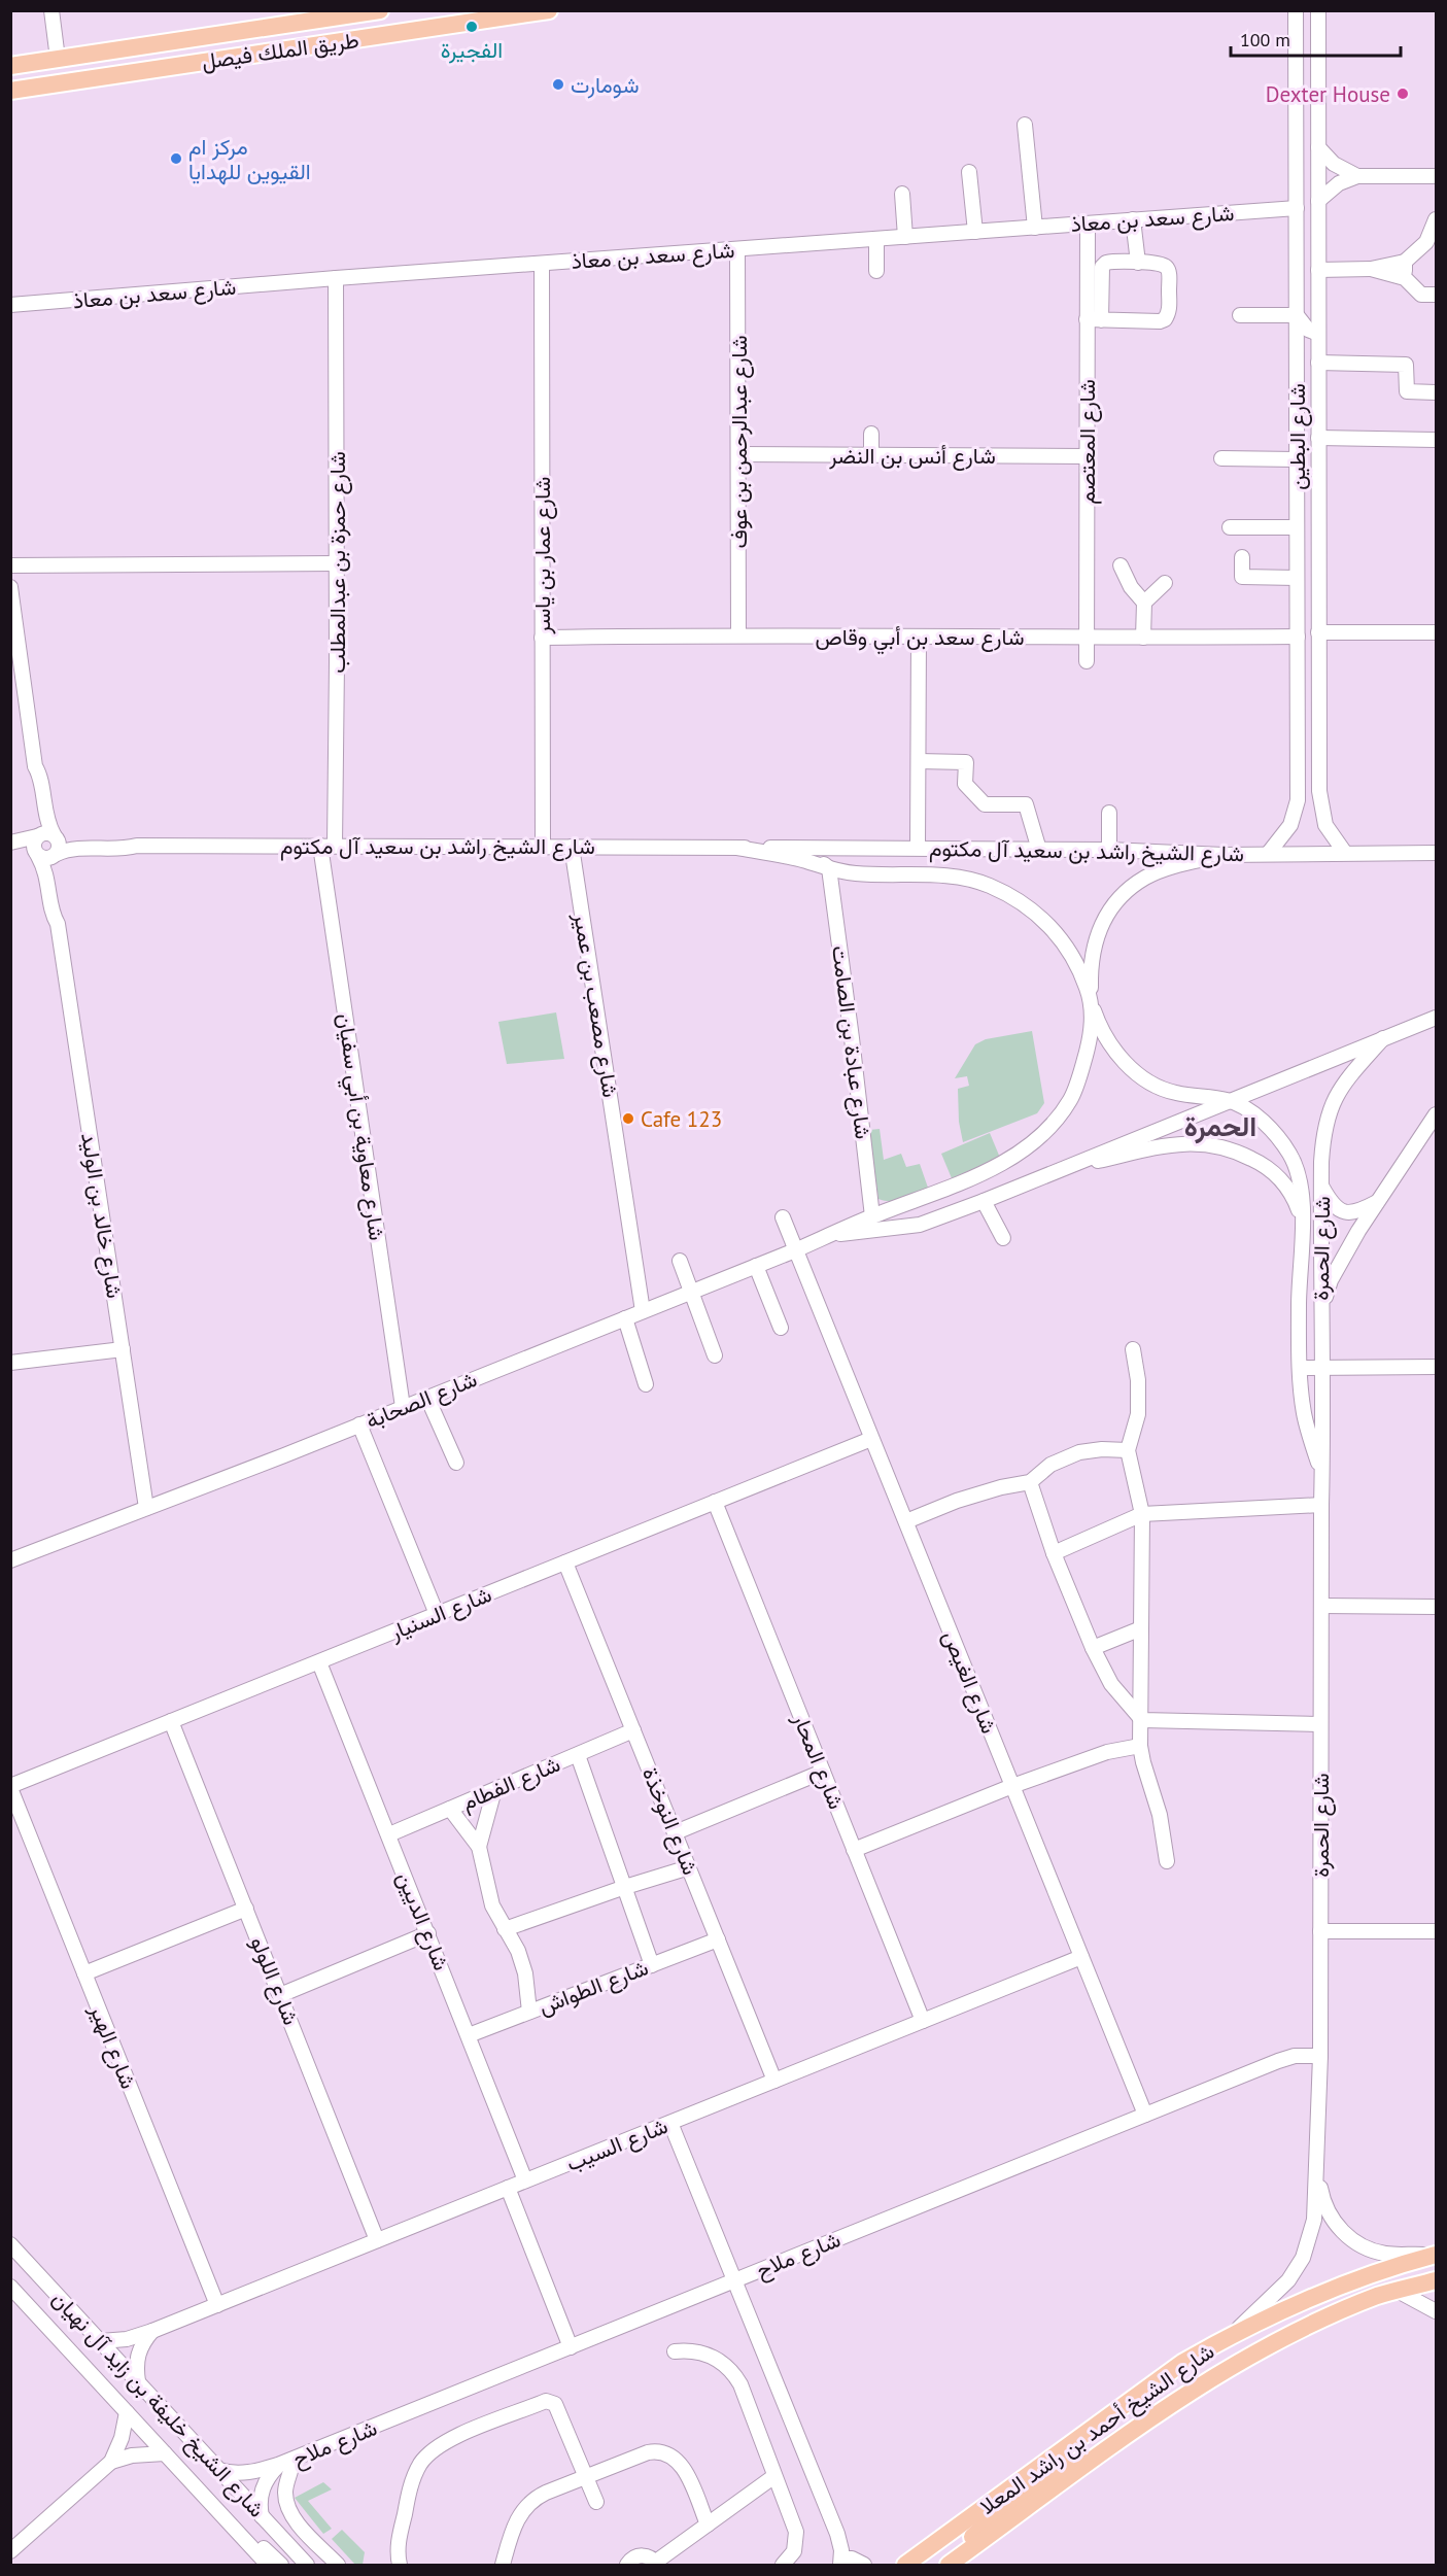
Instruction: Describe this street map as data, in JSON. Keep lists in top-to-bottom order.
{
  "streets": {
    "main road": ["طريق الملك فيصل", "شارع الشيخ أحمد بن راشد المعلا"],
    "street": [
      "شارع سعد بن معاذ",
      "شارع البطين",
      "شارع عبدالرحمن بن عوف",
      "شارع المعتصم",
      "شارع أنس بن النضر",
      "شارع عمار بن ياسر",
      "شارع حمزة بن عبدالمطلب",
      "شارع سعد بن أبي وقاص",
      "شارع الشيخ راشد بن سعيد آل مكتوم",
      "شارع مصعب بن عمير",
      "شارع عبادة بن الصامت",
      "شارع معاوية بن أبي سفيان",
      "شارع خالد بن الوليد",
      "شارع الحمرة",
      "شارع الصحابة",
      "شارع السنيار",
      "شارع الغيص",
      "شارع المحار",
      "شارع الفطام",
      "شارع النوخذة",
      "شارع الديين",
      "شارع اللولو",
      "شارع الطواش",
      "شارع الهير",
      "شارع السيب",
      "شارع ملاح",
      "شارع الشيخ خليفة بن زايد آل نهيان"
    ]
  },
  "crossings": [
    ["شارع سعد بن معاذ", "شارع البطين"],
    ["شارع سعد بن معاذ", "شارع عبدالرحمن بن عوف"],
    ["شارع سعد بن معاذ", "شارع المعتصم"],
    ["شارع سعد بن معاذ", "شارع عمار بن ياسر"],
    ["شارع سعد بن معاذ", "شارع حمزة بن عبدالمطلب"],
    ["شارع البطين", "شارع سعد بن أبي وقاص"],
    ["شارع البطين", "شارع الشيخ راشد بن سعيد آل مكتوم"],
    ["شارع عبدالرحمن بن عوف", "شارع أنس بن النضر"],
    ["شارع عبدالرحمن بن عوف", "شارع سعد بن أبي وقاص"],
    ["شارع المعتصم", "شارع أنس بن النضر"],
    ["شارع المعتصم", "شارع سعد بن أبي وقاص"],
    ["شارع عمار بن ياسر", "شارع سعد بن أبي وقاص"],
    ["شارع عمار بن ياسر", "شارع الشيخ راشد بن سعيد آل مكتوم"],
    ["شارع حمزة بن عبدالمطلب", "شارع الشيخ راشد بن سعيد آل مكتوم"],
    ["شارع الشيخ راشد بن سعيد آل مكتوم", "شارع مصعب بن عمير"],
    ["شارع الشيخ راشد بن سعيد آل مكتوم", "شارع عبادة بن الصامت"],
    ["شارع الشيخ راشد بن سعيد آل مكتوم", "شارع معاوية بن أبي سفيان"],
    ["شارع الشيخ راشد بن سعيد آل مكتوم", "شارع خالد بن الوليد"],
    ["شارع الشيخ راشد بن سعيد آل مكتوم", "شارع الصحابة"],
    ["شارع مصعب بن عمير", "شارع الصحابة"],
    ["شارع معاوية بن أبي سفيان", "شارع الصحابة"],
    ["شارع خالد بن الوليد", "شارع الصحابة"],
    ["شارع الحمرة", "شارع ملاح"],
    ["شارع الحمرة", "شارع الشيخ أحمد بن راشد المعلا"],
    ["شارع الصحابة", "شارع الغيص"],
    ["شارع السنيار", "شارع الغيص"],
    ["شارع السنيار", "شارع المحار"],
    ["شارع السنيار", "شارع النوخذة"],
    ["شارع السنيار", "شارع الديين"],
    ["شارع السنيار", "شارع اللولو"],
    ["شارع السنيار", "شارع الهير"],
    ["شارع الغيص", "شارع السيب"],
    ["شارع الغيص", "شارع ملاح"],
    ["شارع المحار", "شارع السيب"],
    ["شارع الفطام", "شارع النوخذة"],
    ["شارع الفطام", "شارع الديين"],
    ["شارع النوخذة", "شارع الطواش"],
    ["شارع النوخذة", "شارع السيب"],
    ["شارع الديين", "شارع الطواش"],
    ["شارع الديين", "شارع السيب"],
    ["شارع اللولو", "شارع السيب"],
    ["شارع الهير", "شارع السيب"],
    ["شارع السيب", "شارع الشيخ خليفة بن زايد آل نهيان"],
    ["شارع ملاح", "شارع الشيخ خليفة بن زايد آل نهيان"]
  ],
  "districts": ["الحمرة"],
  "places": [
    "الفجيرة",
    "شومارت",
    "Dexter House",
    "مركز ام القيوين للهدايا",
    "Cafe 123"
  ],
  "scale_bar": "100 m"
}
